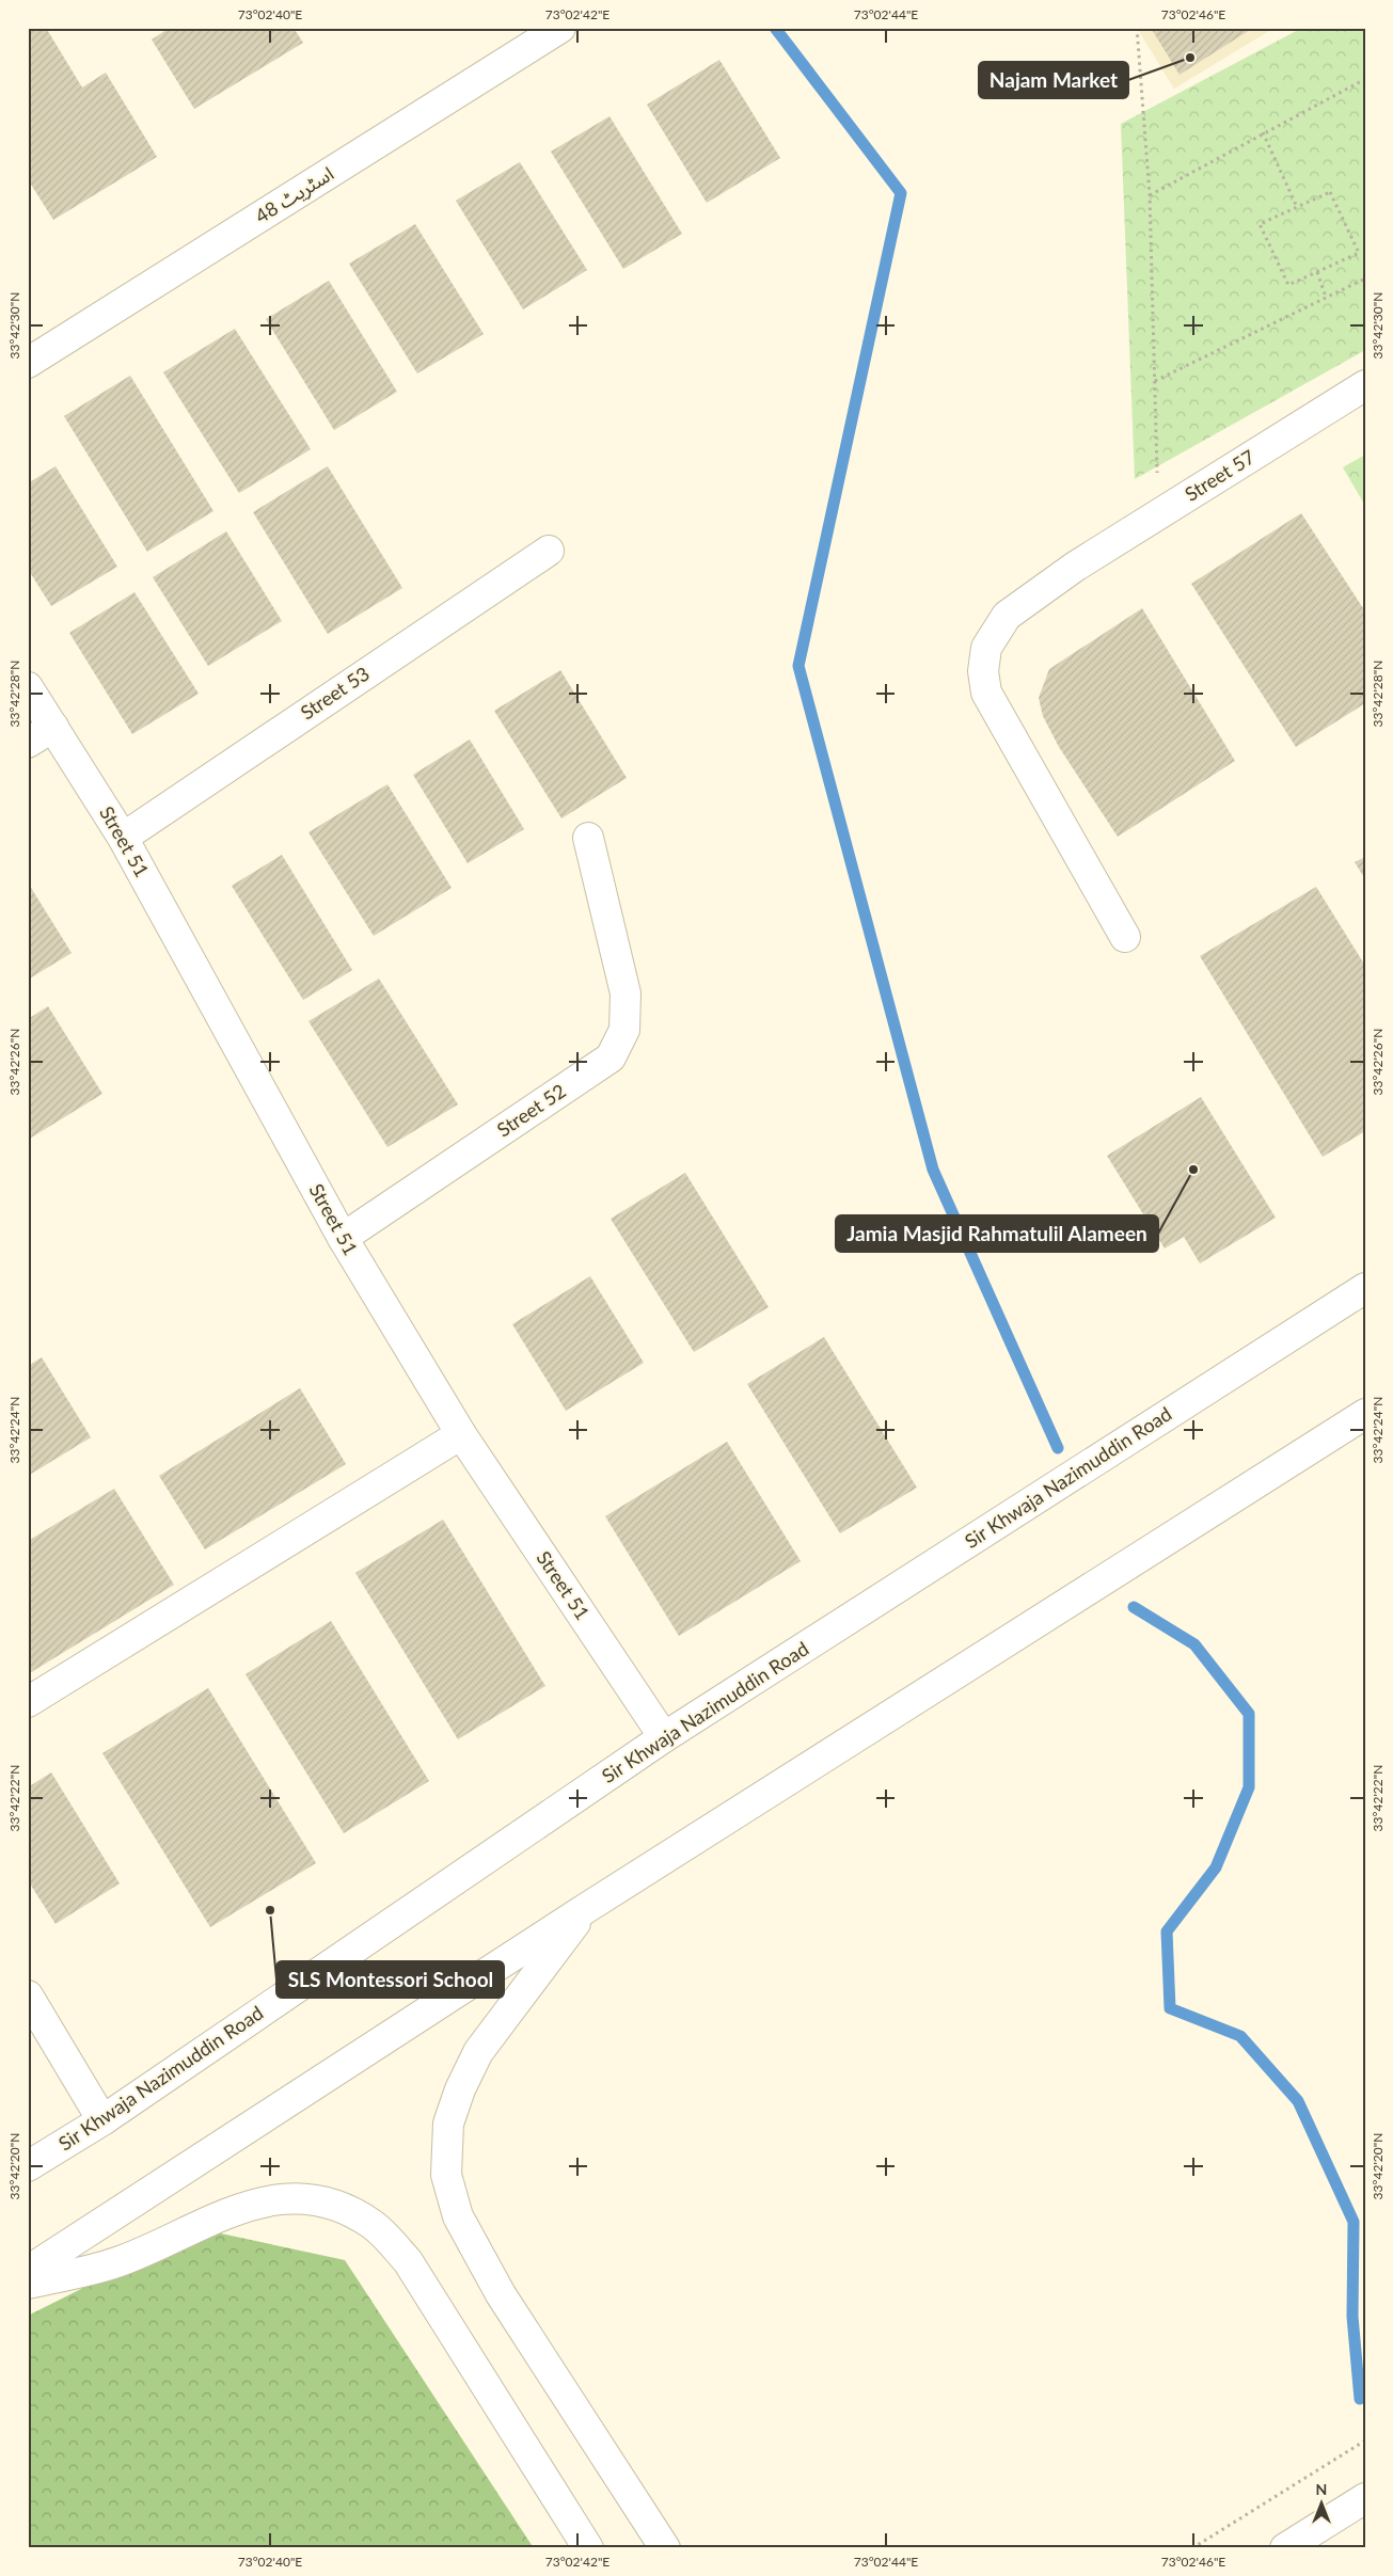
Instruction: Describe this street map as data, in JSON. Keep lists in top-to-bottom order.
{
  "streets": {
    "street": [
      "اسٹریٹ 48",
      "Street 57",
      "Street 53",
      "Street 51",
      "Street 52",
      "Sir Khwaja Nazimuddin Road"
    ]
  },
  "crossings": [
    ["Street 53", "Street 51"],
    ["Street 51", "Street 52"],
    ["Street 51", "Sir Khwaja Nazimuddin Road"]
  ],
  "places": ["Najam Market", "Jamia Masjid Rahmatulil Alameen", "SLS Montessori School"],
  "north": "top",
  "coordinates": [
    "73°02'40\"E",
    "73°02'42\"E",
    "73°02'44\"E",
    "73°02'46\"E",
    "33°42'30\"N",
    "33°42'28\"N",
    "33°42'26\"N",
    "33°42'24\"N",
    "33°42'22\"N",
    "33°42'20\"N"
  ]
}
